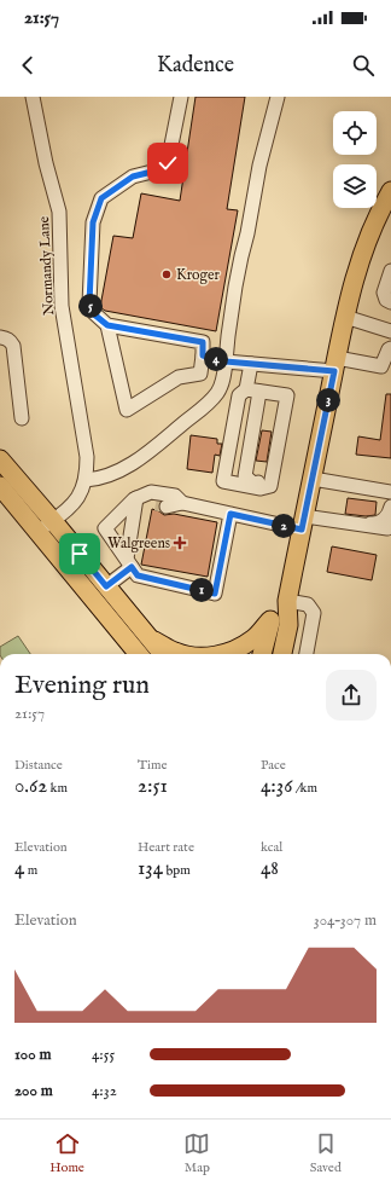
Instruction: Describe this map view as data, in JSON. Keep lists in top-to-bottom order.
{
  "streets": {
    "street": ["Normandy Lane"]
  },
  "places": {
    "other": ["Kroger"],
    "health": ["Walgreens"]
  },
  "page": {
    "status": "21:57",
    "header": "Kadence",
    "pins": [
      "5",
      "4",
      "3",
      "2",
      "1"
    ],
    "heading": ["Evening run", "21:57"],
    "stats": [
      ["Distance", "0.62 km"],
      ["Time", "2:51"],
      ["Pace", "4:36 /km"],
      ["Elevation", "4 m"],
      ["Heart rate", "134 bpm"],
      ["kcal", "48"]
    ],
    "chart": ["Elevation", "304–307 m"],
    "list": [
      {
        "name": "100 m",
        "note": "4:55"
      },
      {
        "name": "200 m",
        "note": "4:32"
      }
    ],
    "tabs": ["Home", "Map", "Saved"]
  }
}
